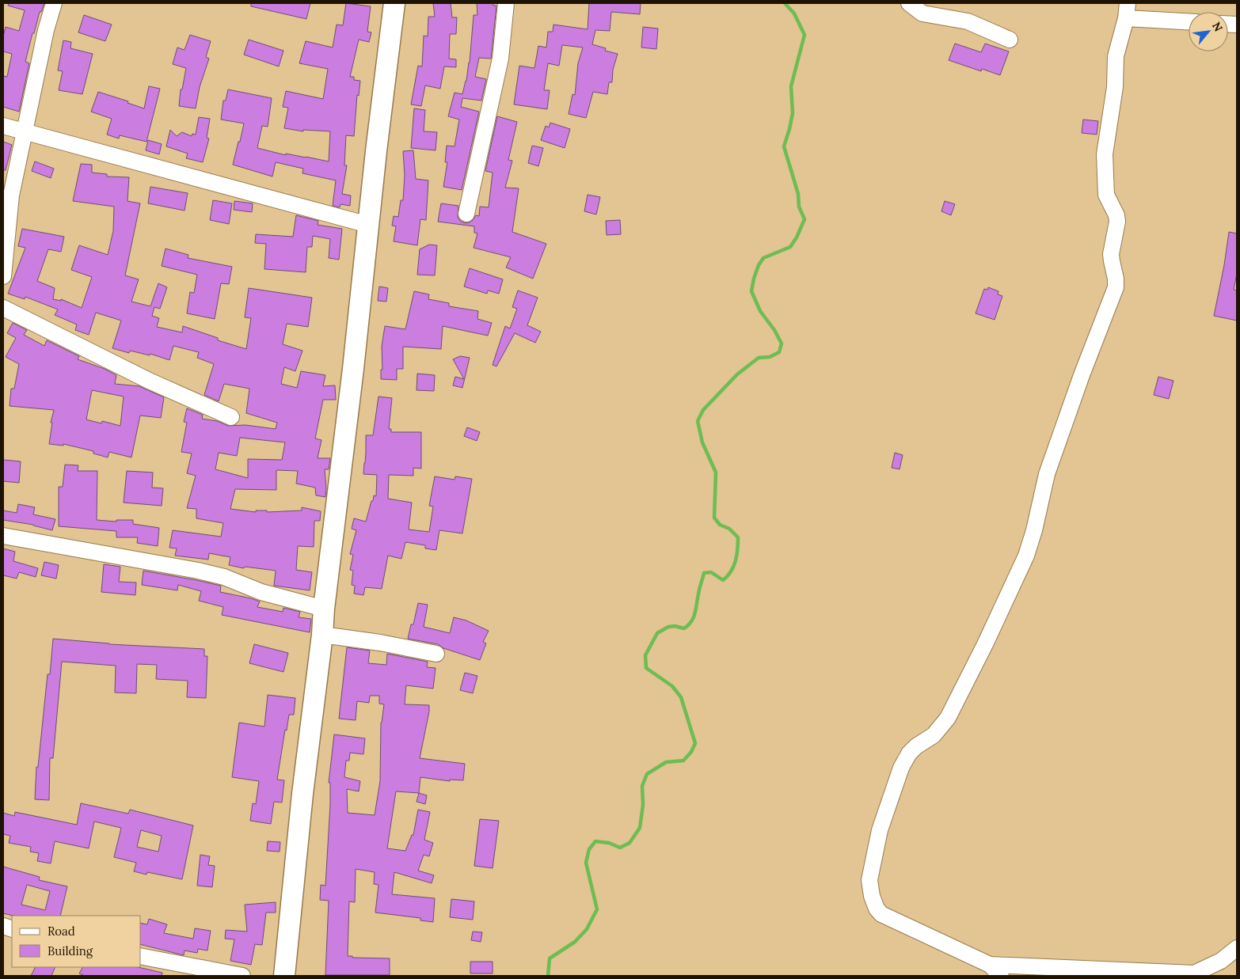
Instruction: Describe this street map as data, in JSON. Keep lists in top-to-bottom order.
{
  "legend": ["Road", "Building"],
  "north": "top right"
}
